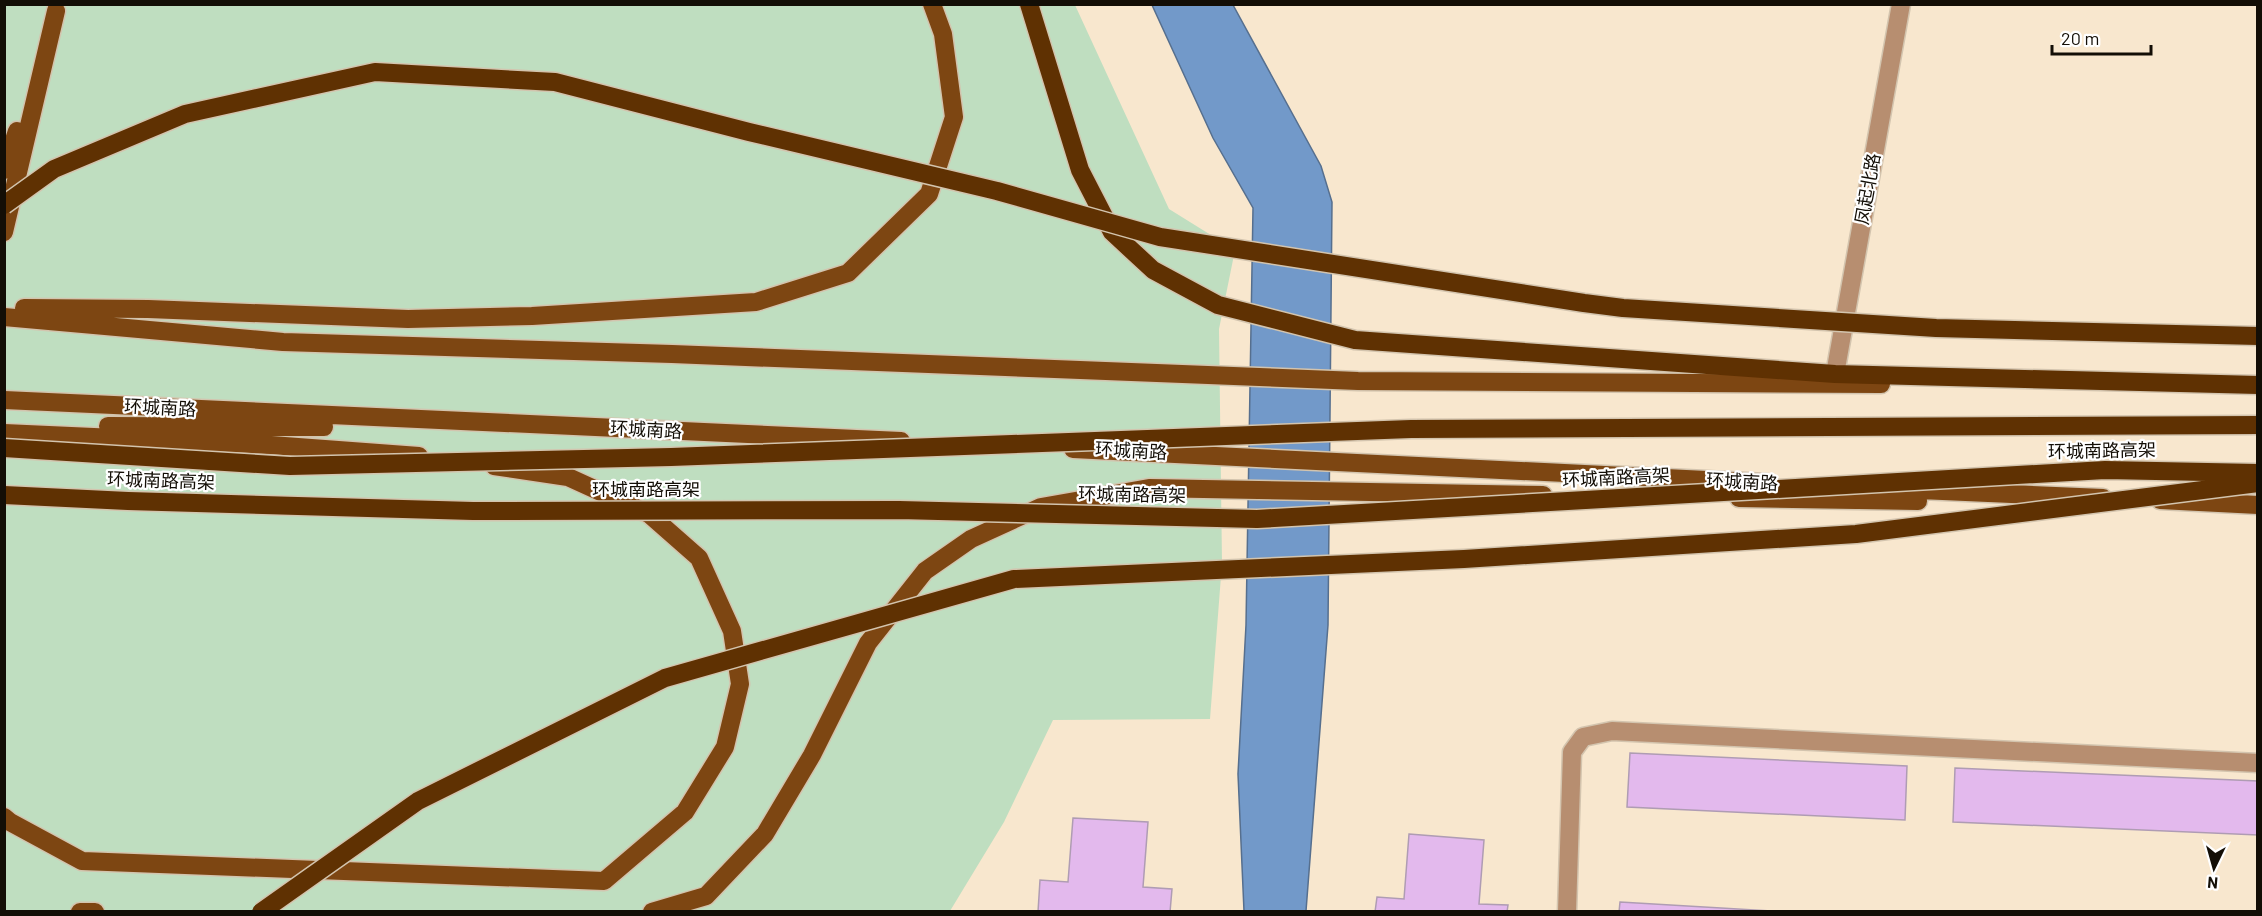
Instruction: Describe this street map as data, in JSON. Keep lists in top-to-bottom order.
{
  "streets": {
    "highway": ["环城南路高架"],
    "main road": ["环城南路"],
    "street": ["凤起北路"]
  },
  "scale_bar": "20 m",
  "north": "bottom"
}
